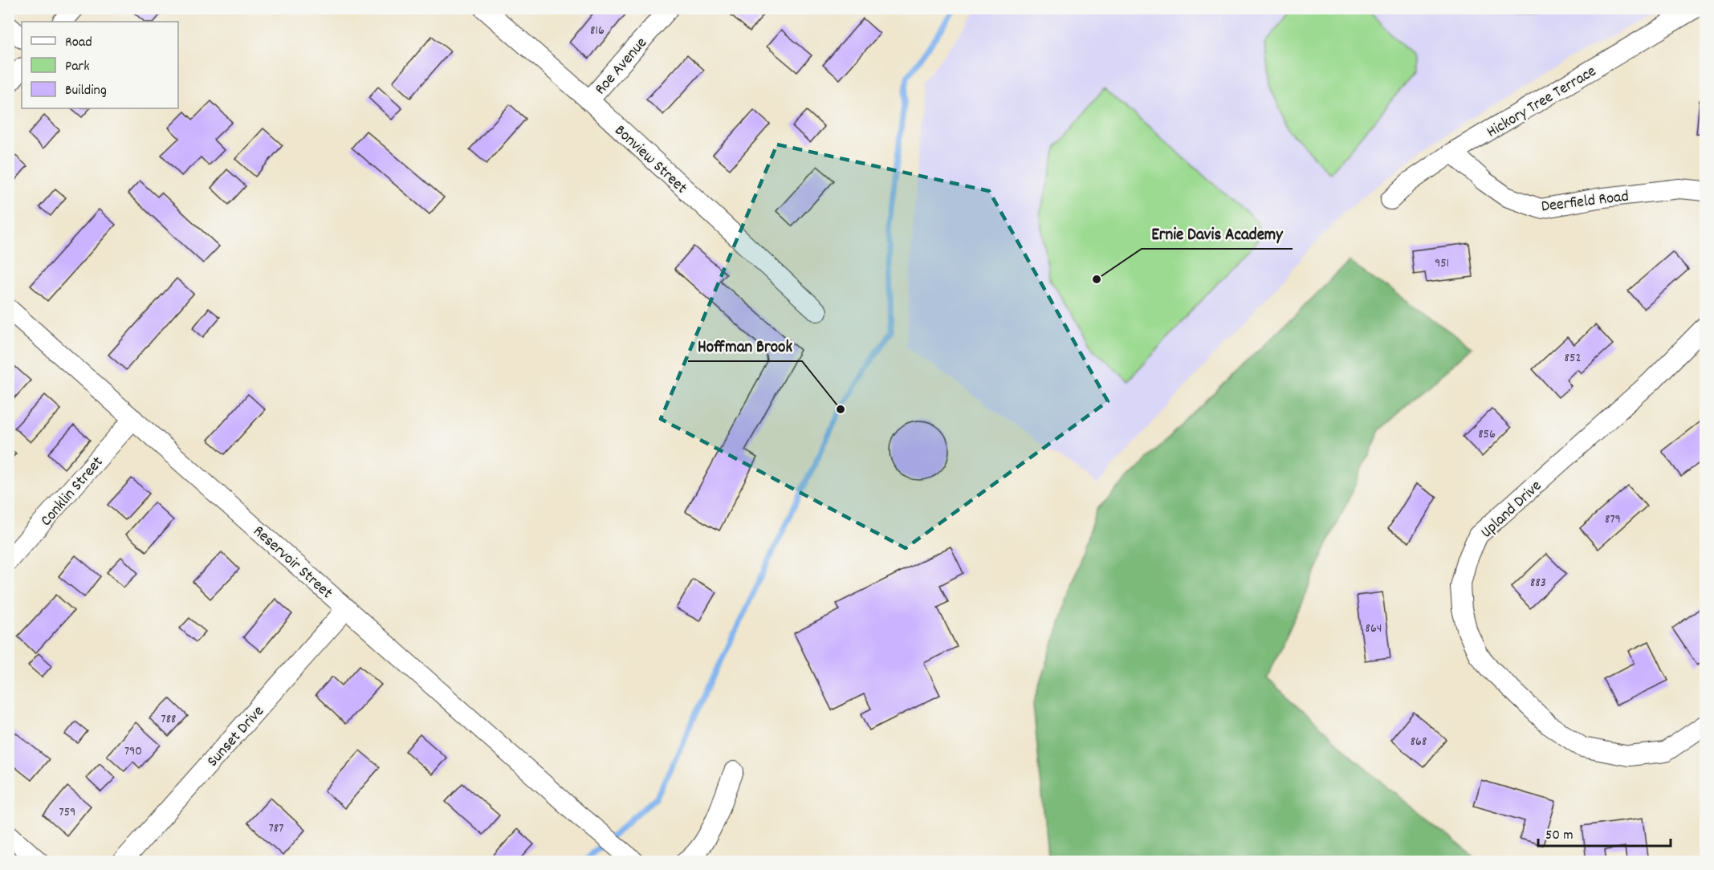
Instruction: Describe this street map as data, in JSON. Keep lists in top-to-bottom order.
{
  "streets": {
    "street": [
      "Roe Avenue",
      "Hickory Tree Terrace",
      "Bonview Street",
      "Deerfield Road",
      "Conklin Street",
      "Upland Drive",
      "Reservoir Street",
      "Sunset Drive"
    ]
  },
  "crossings": [
    ["Roe Avenue", "Bonview Street"],
    ["Hickory Tree Terrace", "Deerfield Road"],
    ["Conklin Street", "Reservoir Street"],
    ["Reservoir Street", "Sunset Drive"]
  ],
  "places": ["Ernie Davis Academy", "Hoffman Brook"],
  "house_numbers": [
    "816",
    "951",
    "852",
    "856",
    "879",
    "883",
    "864",
    "788",
    "868",
    "790",
    "759",
    "787"
  ],
  "legend": ["Road", "Park", "Building"],
  "scale_bar": "50 m"
}
